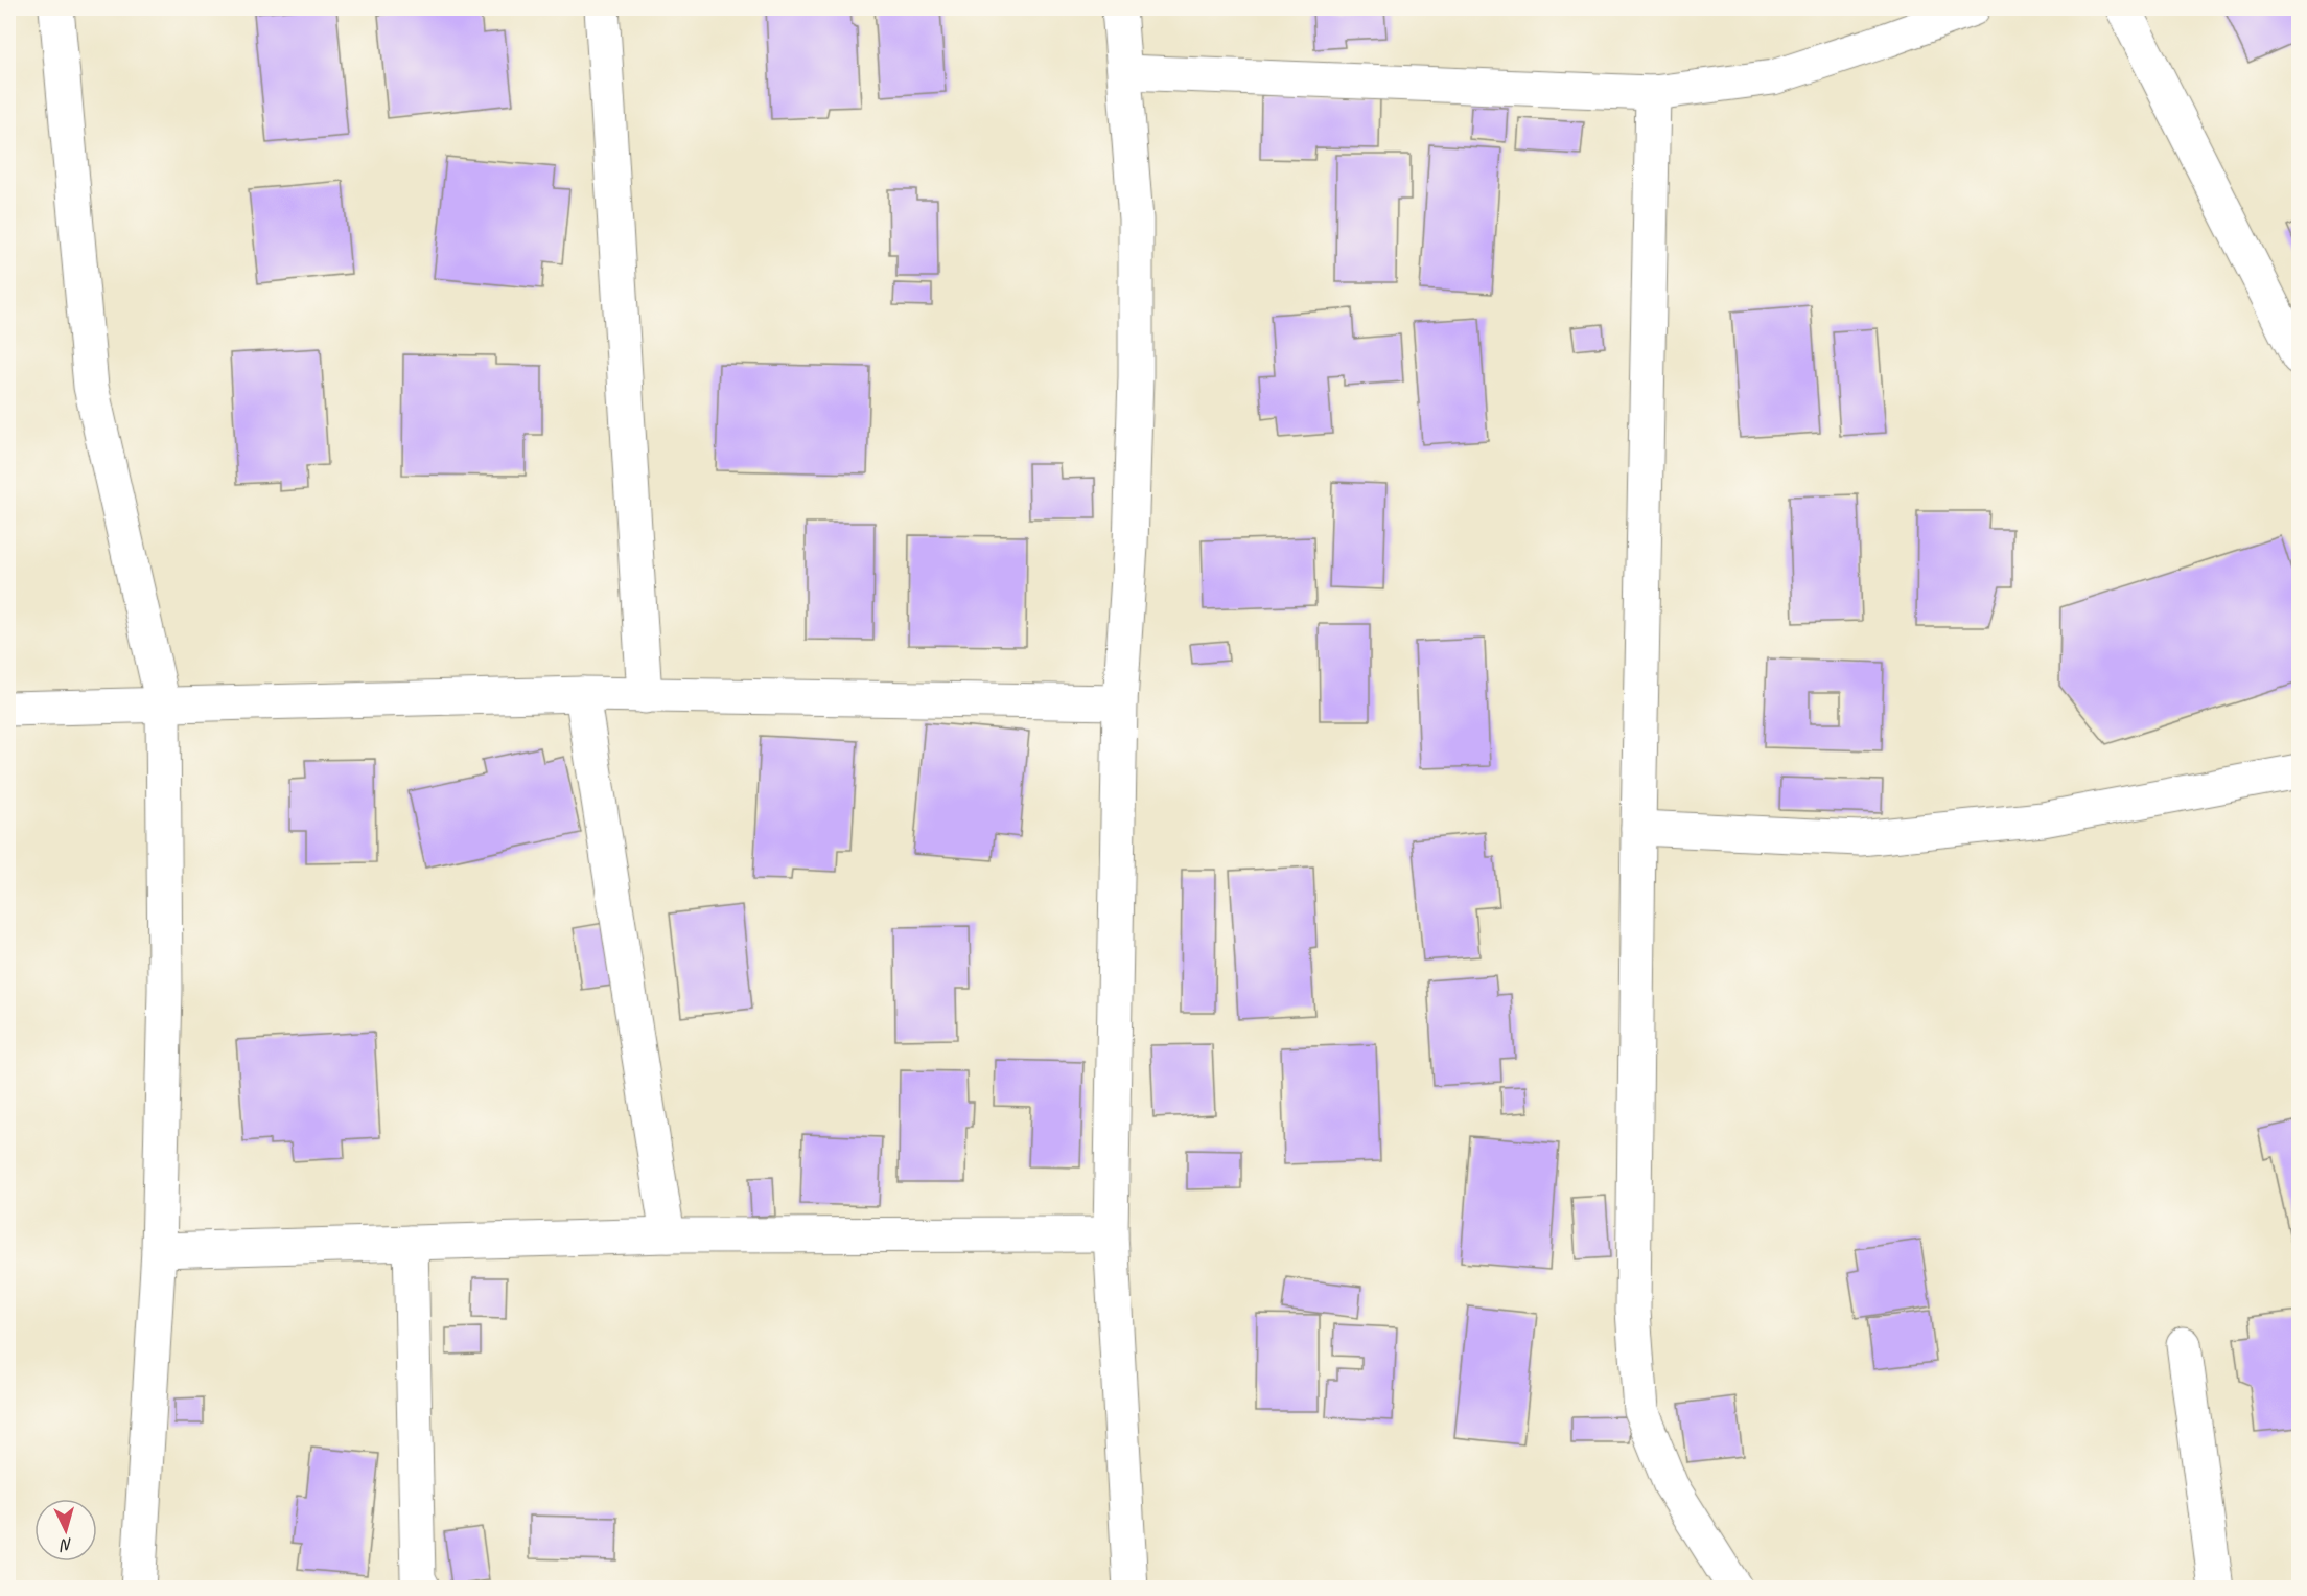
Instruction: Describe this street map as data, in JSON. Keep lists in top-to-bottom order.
{
  "north": "bottom"
}
